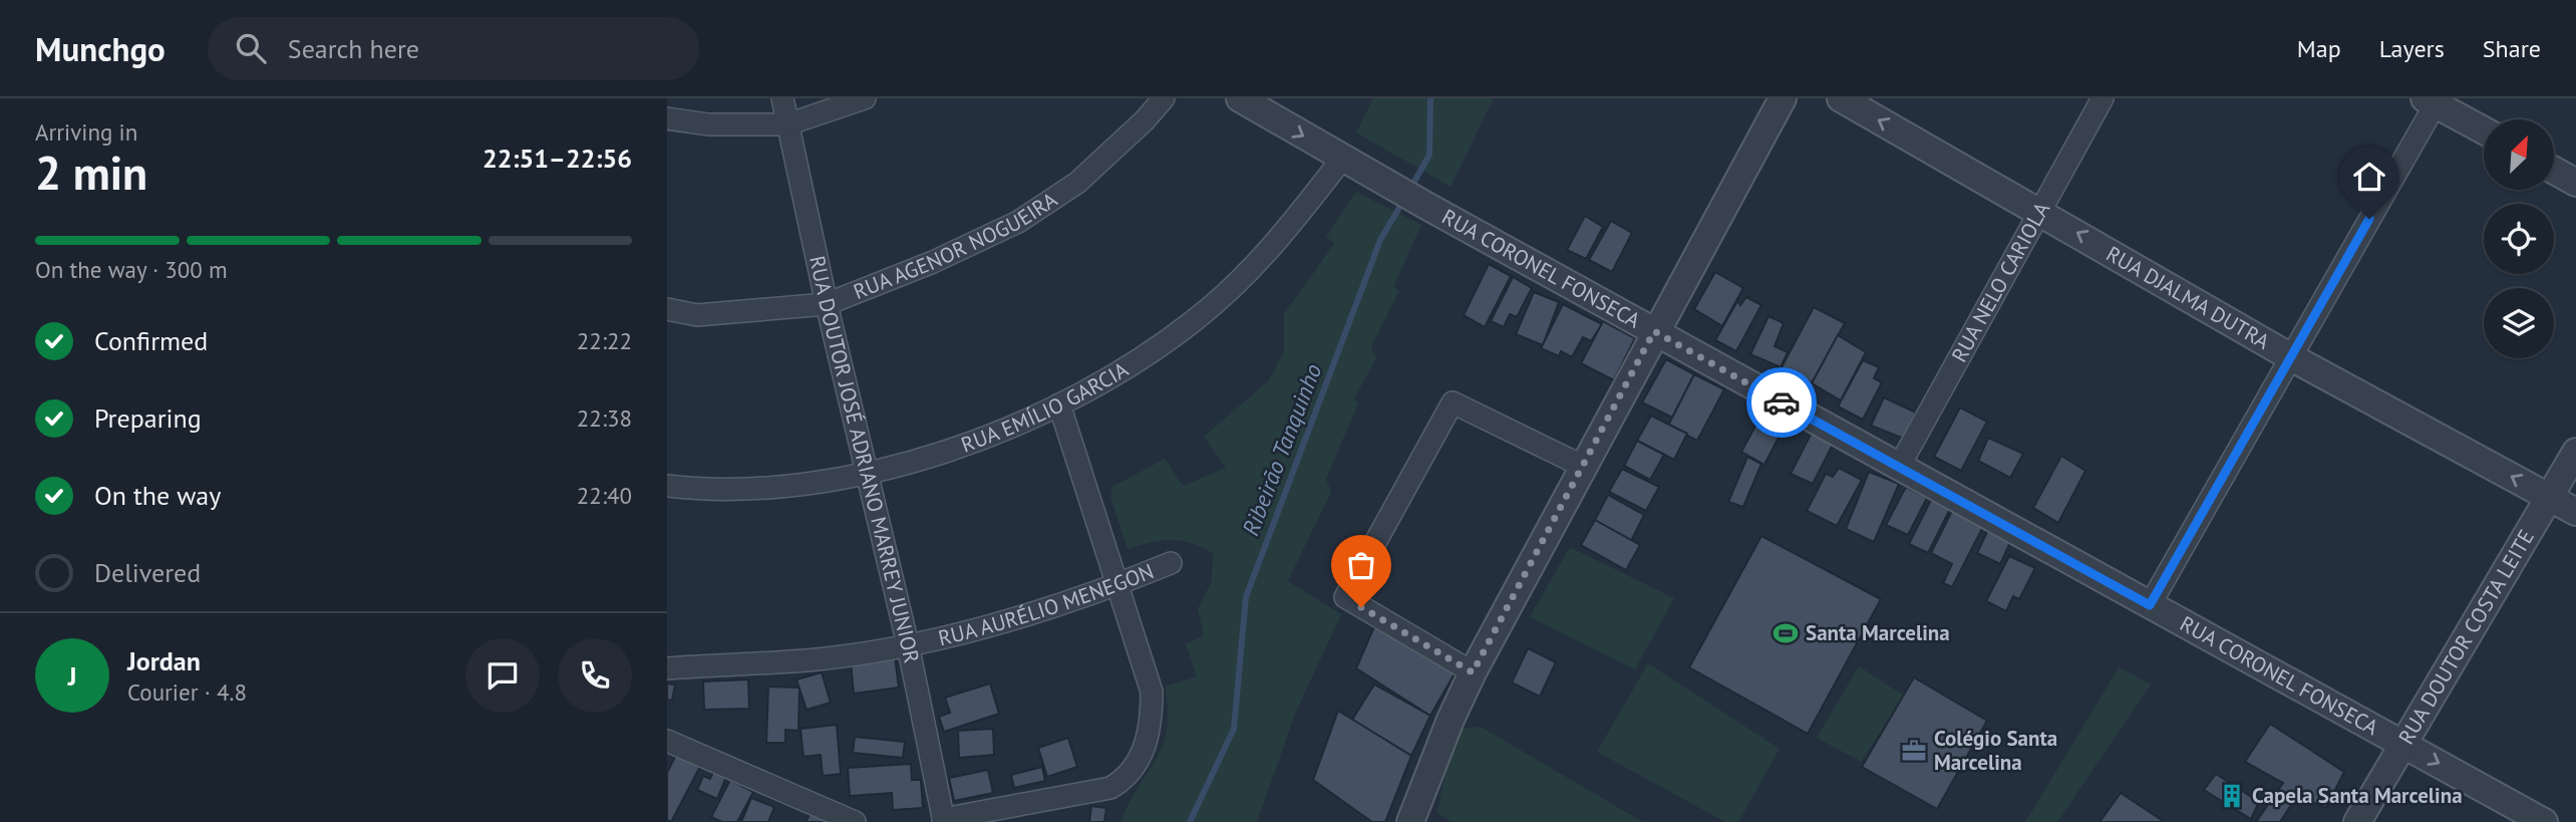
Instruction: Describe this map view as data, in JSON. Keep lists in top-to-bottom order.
{
  "streets": {
    "street": [
      "RUA AGENOR NOGUEIRA",
      "RUA CORONEL FONSECA",
      "RUA NELO CARIOLA",
      "RUA DJALMA DUTRA",
      "RUA EMÍLIO GARCIA",
      "RUA DOUTOR JOSÉ ADRIANO MARREY JUNIOR",
      "RUA AURÉLIO MENEGON",
      "RUA DOUTOR COSTA LEITE"
    ]
  },
  "crossings": [
    ["RUA AGENOR NOGUEIRA", "RUA DOUTOR JOSÉ ADRIANO MARREY JUNIOR"],
    ["RUA CORONEL FONSECA", "RUA NELO CARIOLA"],
    ["RUA CORONEL FONSECA", "RUA EMÍLIO GARCIA"],
    ["RUA CORONEL FONSECA", "RUA DOUTOR COSTA LEITE"],
    ["RUA NELO CARIOLA", "RUA DJALMA DUTRA"],
    ["RUA DJALMA DUTRA", "RUA DOUTOR COSTA LEITE"],
    ["RUA EMÍLIO GARCIA", "RUA DOUTOR JOSÉ ADRIANO MARREY JUNIOR"],
    ["RUA DOUTOR JOSÉ ADRIANO MARREY JUNIOR", "RUA AURÉLIO MENEGON"]
  ],
  "one_way": ["RUA DJALMA DUTRA"],
  "water": ["Ribeirão Tanquinho"],
  "places": {
    "sports": ["Santa Marcelina"],
    "office": ["Colégio Santa Marcelina"],
    "building": ["Capela Santa Marcelina"]
  },
  "north": "top right",
  "page": {
    "header": "Munchgo",
    "search": "Search here",
    "nav": ["Map", "Layers", "Share"],
    "heading": ["2 min", "Arriving in", "22:51–22:56"],
    "panel": ["Jordan", "Courier · 4.8"],
    "bar": "On the way · 300 m",
    "list": [
      ["Confirmed", "22:22"],
      ["Preparing", "22:38"],
      ["On the way", "22:40"],
      "Delivered"
    ],
    "round": "J"
  }
}
